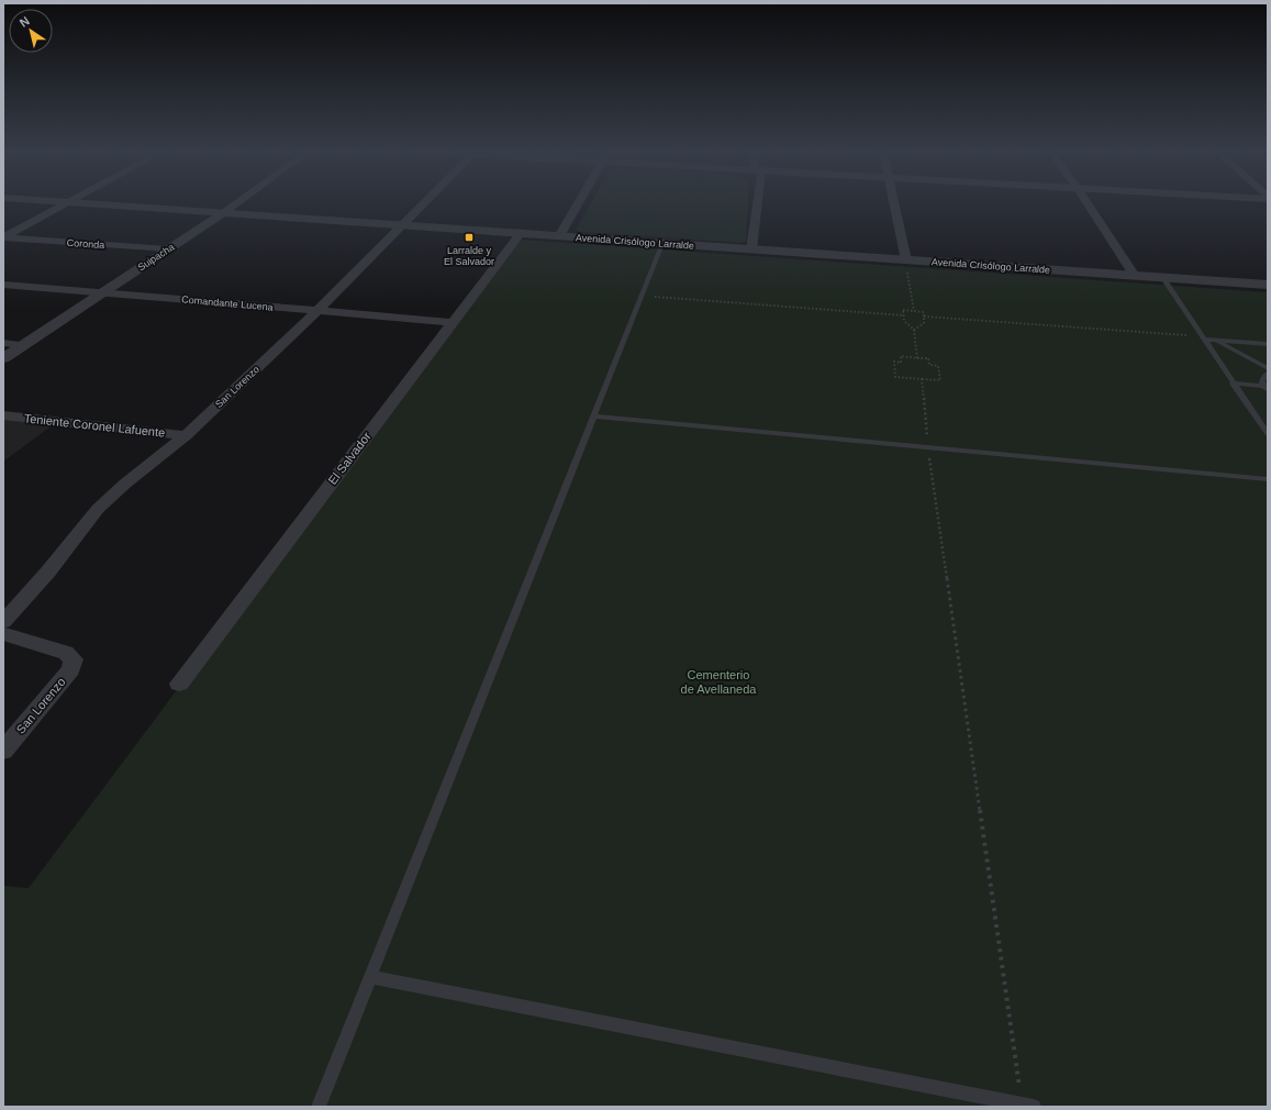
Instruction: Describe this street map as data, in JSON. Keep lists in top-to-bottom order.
{
  "streets": {
    "street": [
      "Avenida Crisólogo Larralde",
      "Coronda",
      "Suipacha",
      "Comandante Lucena",
      "San Lorenzo",
      "Teniente Coronel Lafuente",
      "El Salvador"
    ]
  },
  "crossings": [
    ["Avenida Crisólogo Larralde", "Suipacha"],
    ["Avenida Crisólogo Larralde", "San Lorenzo"],
    ["Avenida Crisólogo Larralde", "El Salvador"],
    ["Coronda", "Suipacha"],
    ["Suipacha", "Comandante Lucena"],
    ["Comandante Lucena", "San Lorenzo"],
    ["Comandante Lucena", "El Salvador"],
    ["San Lorenzo", "Teniente Coronel Lafuente"]
  ],
  "parks": ["Cementerio de Avellaneda"],
  "places": {
    "transit": ["Larralde y El Salvador"]
  },
  "north": "top left"
}
